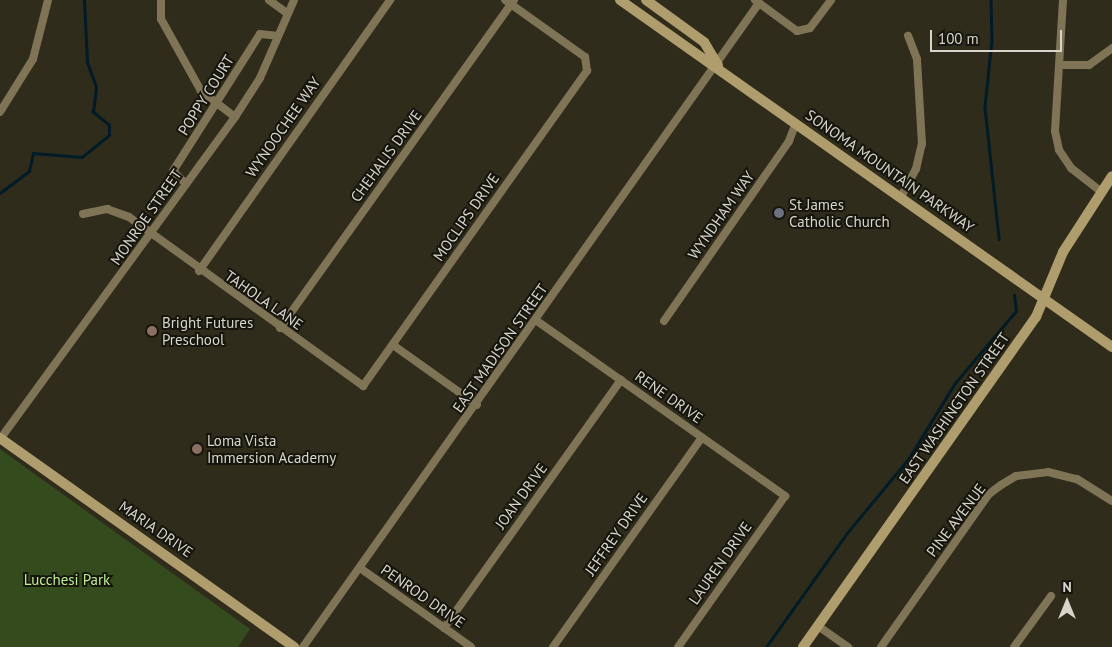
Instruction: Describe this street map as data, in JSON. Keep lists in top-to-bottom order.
{
  "streets": {
    "main road": ["SONOMA MOUNTAIN PARKWAY", "EAST WASHINGTON STREET", "MARIA DRIVE"],
    "street": [
      "POPPY COURT",
      "WYNOOCHEE WAY",
      "CHEHALIS DRIVE",
      "WYNDHAM WAY",
      "MONROE STREET",
      "MOCLIPS DRIVE",
      "TAHOLA LANE",
      "EAST MADISON STREET",
      "RENE DRIVE",
      "JOAN DRIVE",
      "PINE AVENUE",
      "JEFFREY DRIVE",
      "LAUREN DRIVE",
      "PENROD DRIVE"
    ]
  },
  "crossings": [
    ["POPPY COURT", "MONROE STREET"],
    ["WYNOOCHEE WAY", "TAHOLA LANE"],
    ["CHEHALIS DRIVE", "MOCLIPS DRIVE"],
    ["CHEHALIS DRIVE", "TAHOLA LANE"],
    ["SONOMA MOUNTAIN PARKWAY", "WYNDHAM WAY"],
    ["SONOMA MOUNTAIN PARKWAY", "EAST MADISON STREET"],
    ["SONOMA MOUNTAIN PARKWAY", "EAST WASHINGTON STREET"],
    ["MONROE STREET", "TAHOLA LANE"],
    ["MONROE STREET", "MARIA DRIVE"],
    ["MOCLIPS DRIVE", "TAHOLA LANE"],
    ["EAST MADISON STREET", "RENE DRIVE"],
    ["EAST MADISON STREET", "PENROD DRIVE"],
    ["RENE DRIVE", "JOAN DRIVE"],
    ["RENE DRIVE", "JEFFREY DRIVE"],
    ["RENE DRIVE", "LAUREN DRIVE"],
    ["JOAN DRIVE", "PENROD DRIVE"]
  ],
  "parks": ["Lucchesi Park"],
  "places": ["St James Catholic Church", "Bright Futures Preschool", "Loma Vista Immersion Academy"],
  "scale_bar": "100 m",
  "north": "top"
}
